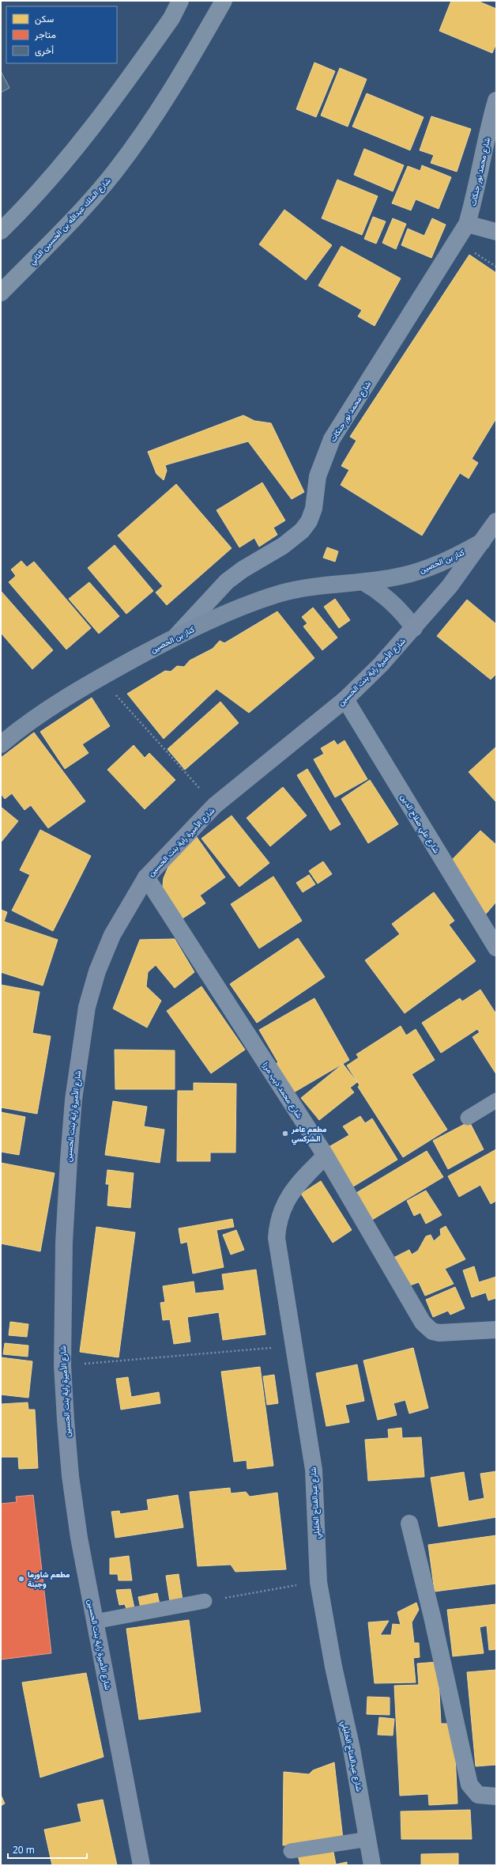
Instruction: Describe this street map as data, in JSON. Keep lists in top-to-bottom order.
{
  "streets": {
    "highway": ["شارع الملك عبدالله بن الحسين الثاني"],
    "main road": ["شارع الأميرة راية بنت الحسين"],
    "street": [
      "شارع محمد نور جنكات",
      "كناز بن الحصين",
      "شارع علي صلاح الدين",
      "شارع محمد ذيب مرزا",
      "شارع عبدالفتاح الخليلي"
    ]
  },
  "crossings": [
    ["شارع محمد نور جنكات", "كناز بن الحصين"],
    ["كناز بن الحصين", "شارع الأميرة راية بنت الحسين"],
    ["شارع الأميرة راية بنت الحسين", "شارع علي صلاح الدين"],
    ["شارع الأميرة راية بنت الحسين", "شارع محمد ذيب مرزا"],
    ["شارع محمد ذيب مرزا", "شارع عبدالفتاح الخليلي"]
  ],
  "places": ["مطعم عامر الشركسي", "مطعم شاورما وجبنة"],
  "legend": ["سكن", "متاجر", "أخرى"],
  "scale_bar": "20 m"
}
